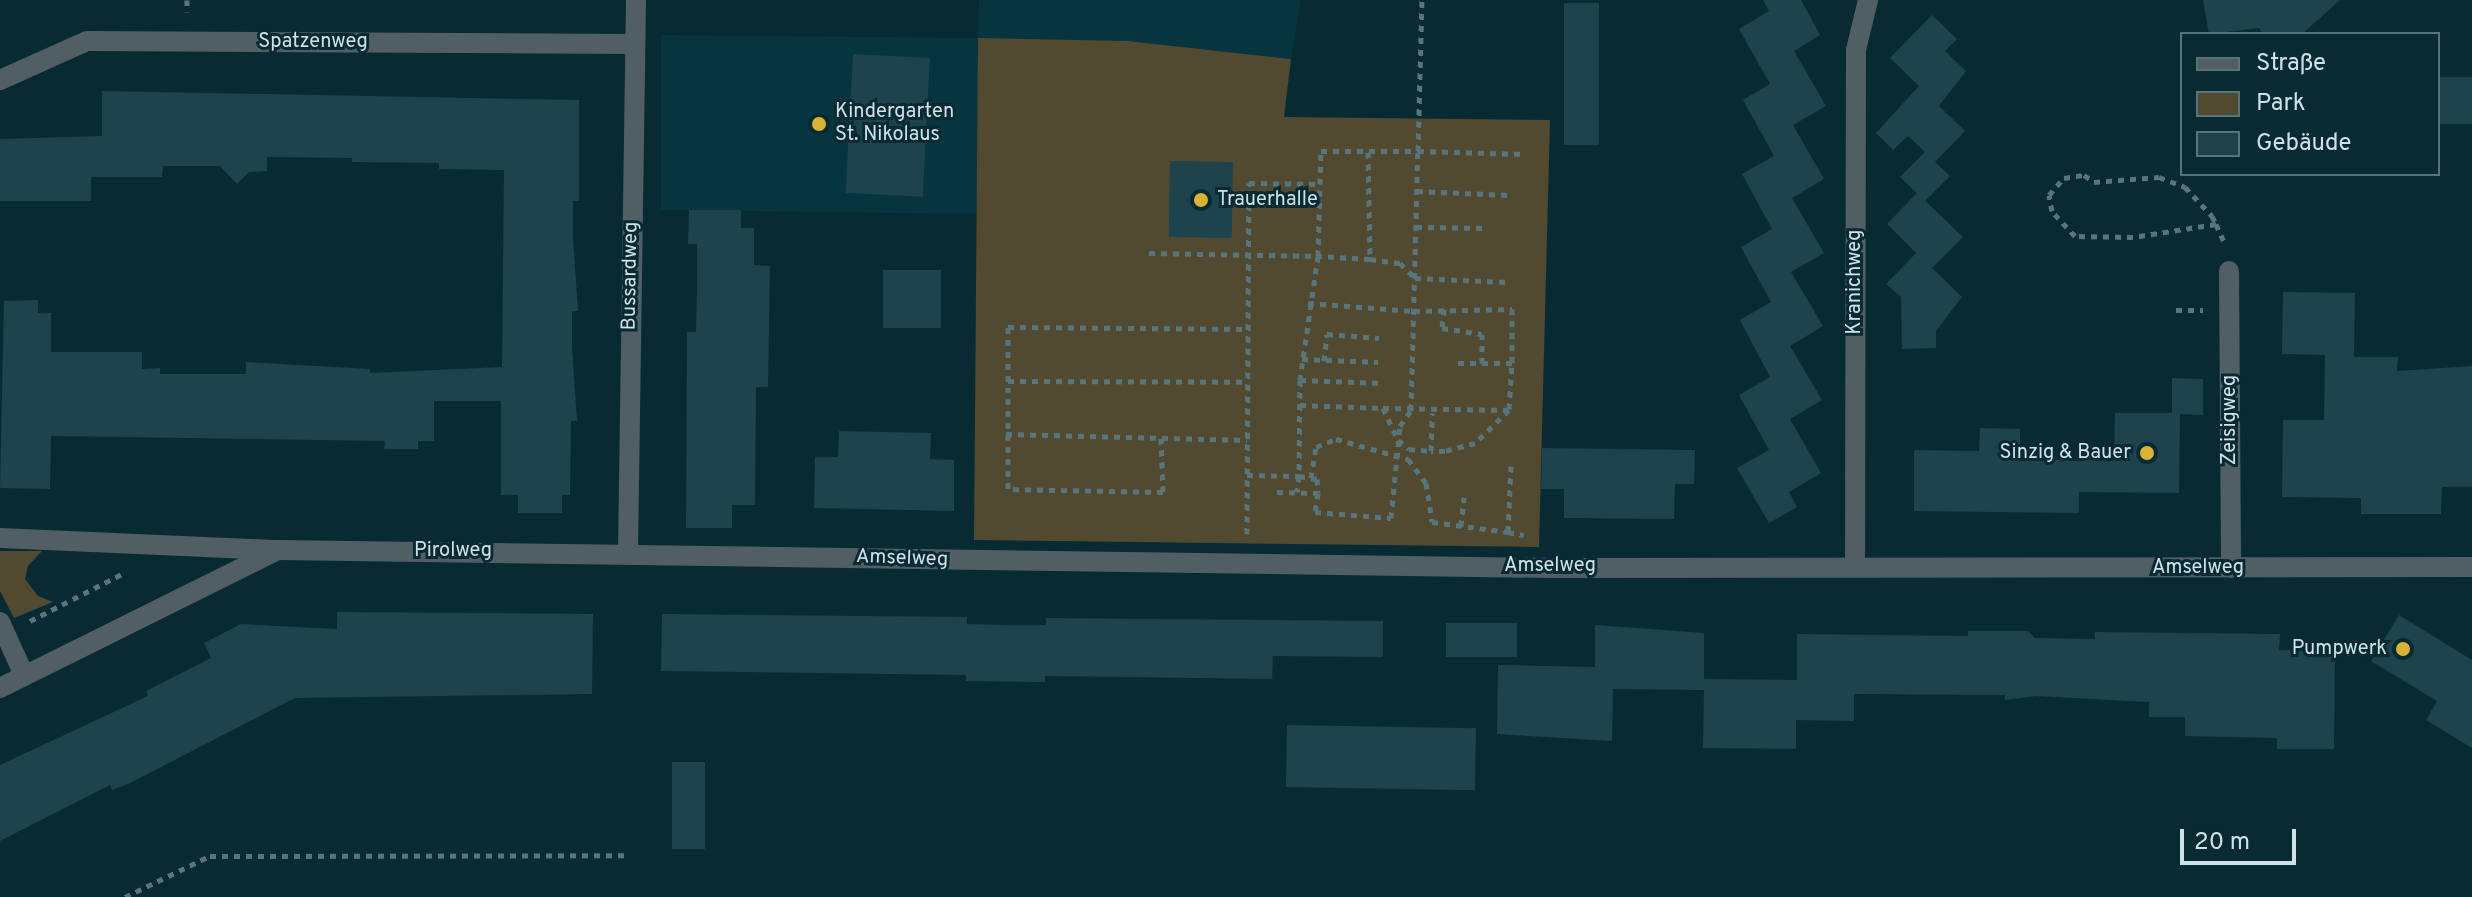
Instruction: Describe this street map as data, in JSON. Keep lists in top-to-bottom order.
{
  "streets": {
    "street": [
      "Spatzenweg",
      "Bussardweg",
      "Kranichweg",
      "Zeisigweg",
      "Pirolweg",
      "Amselweg"
    ]
  },
  "crossings": [
    ["Spatzenweg", "Bussardweg"],
    ["Bussardweg", "Pirolweg"],
    ["Bussardweg", "Amselweg"],
    ["Kranichweg", "Amselweg"],
    ["Zeisigweg", "Amselweg"],
    ["Pirolweg", "Amselweg"]
  ],
  "places": [
    "Kindergarten St. Nikolaus",
    "Trauerhalle",
    "Sinzig & Bauer",
    "Pumpwerk"
  ],
  "legend": ["Straße", "Park", "Gebäude"],
  "scale_bar": "20 m"
}
